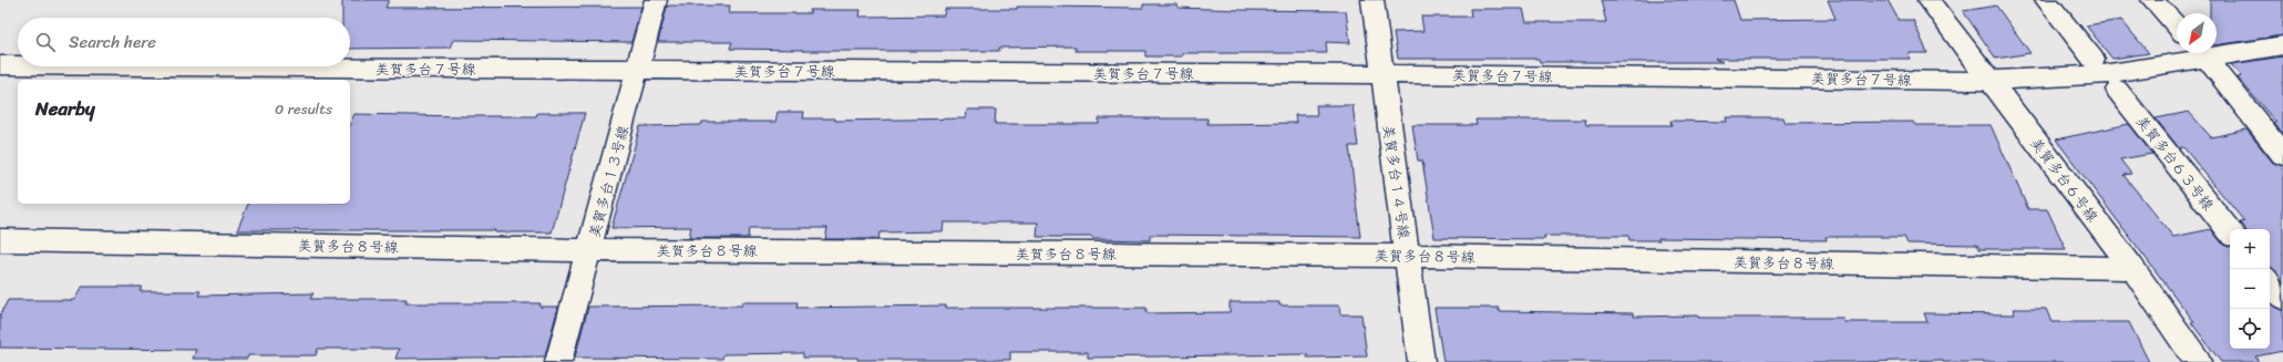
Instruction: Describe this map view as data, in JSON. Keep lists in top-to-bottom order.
{
  "streets": {
    "street": [
      "美賀多台７号線",
      "美賀多台６３号線",
      "美賀多台６号線",
      "美賀多台１３号線",
      "美賀多台１４号線",
      "美賀多台８号線"
    ]
  },
  "crossings": [
    ["美賀多台７号線", "美賀多台６号線"],
    ["美賀多台７号線", "美賀多台１３号線"],
    ["美賀多台７号線", "美賀多台１４号線"],
    ["美賀多台６号線", "美賀多台８号線"],
    ["美賀多台１３号線", "美賀多台８号線"],
    ["美賀多台１４号線", "美賀多台８号線"]
  ],
  "north": "bottom left",
  "page": {
    "search": "Search here",
    "heading": ["Nearby", "0 results"],
    "map_buttons": ["+", "−"]
  }
}
